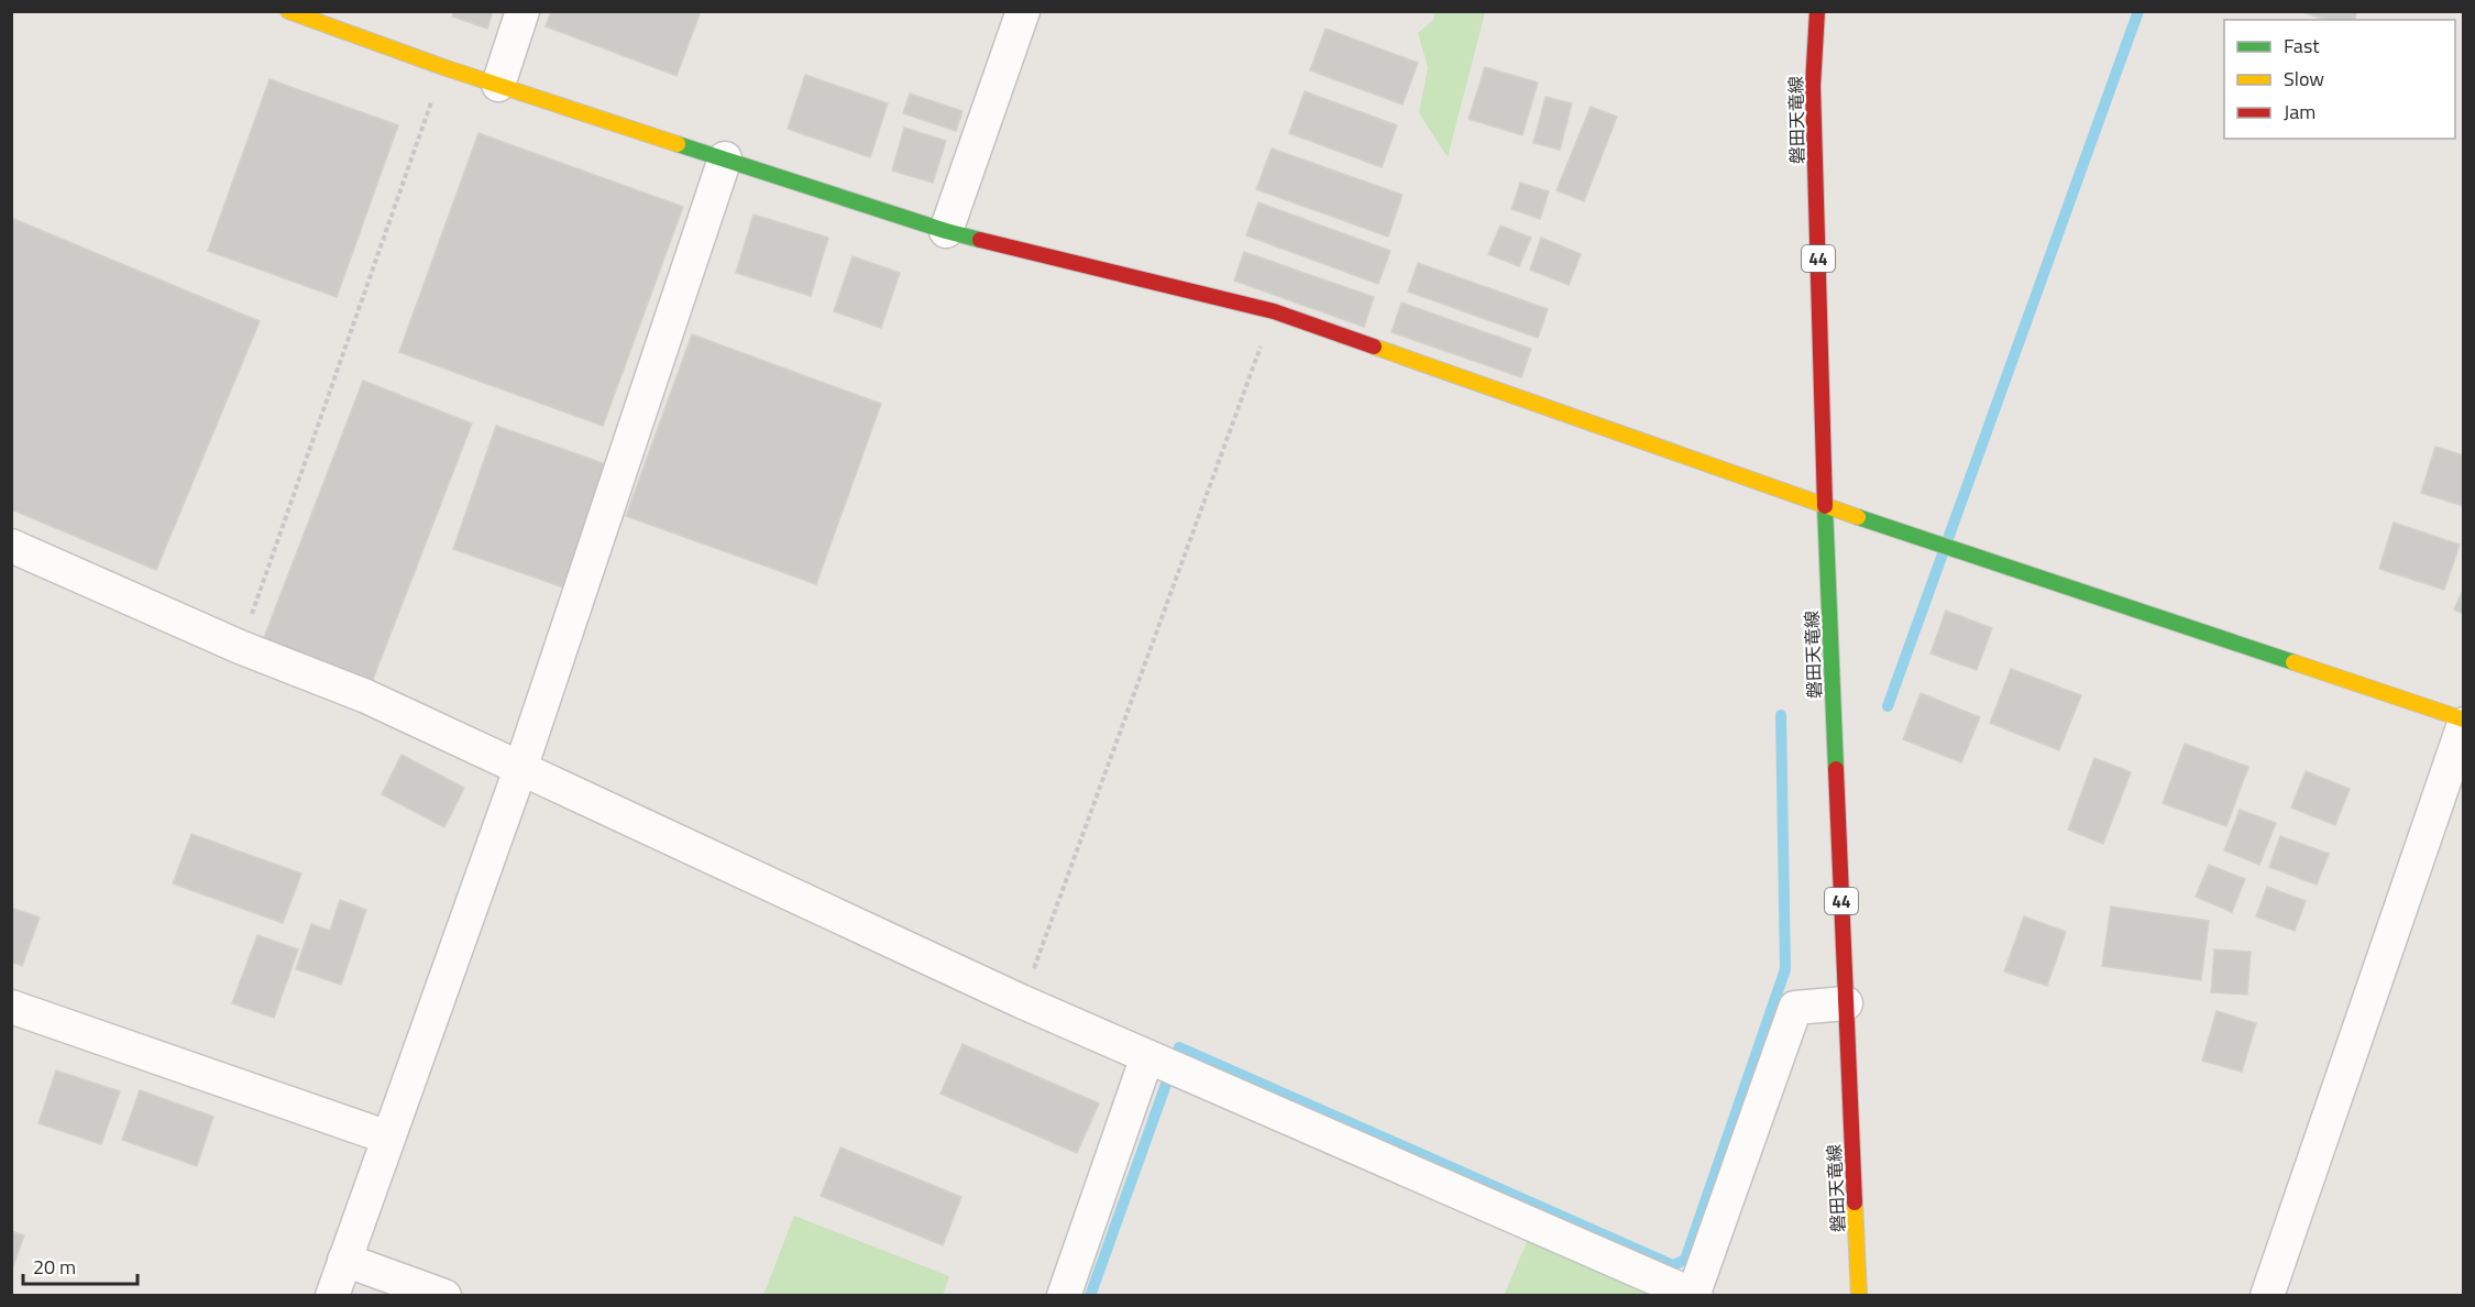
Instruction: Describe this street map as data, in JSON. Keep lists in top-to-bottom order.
{
  "streets": {
    "street": ["磐田天竜線", "44"]
  },
  "legend": ["Fast", "Slow", "Jam"],
  "scale_bar": "20 m"
}
